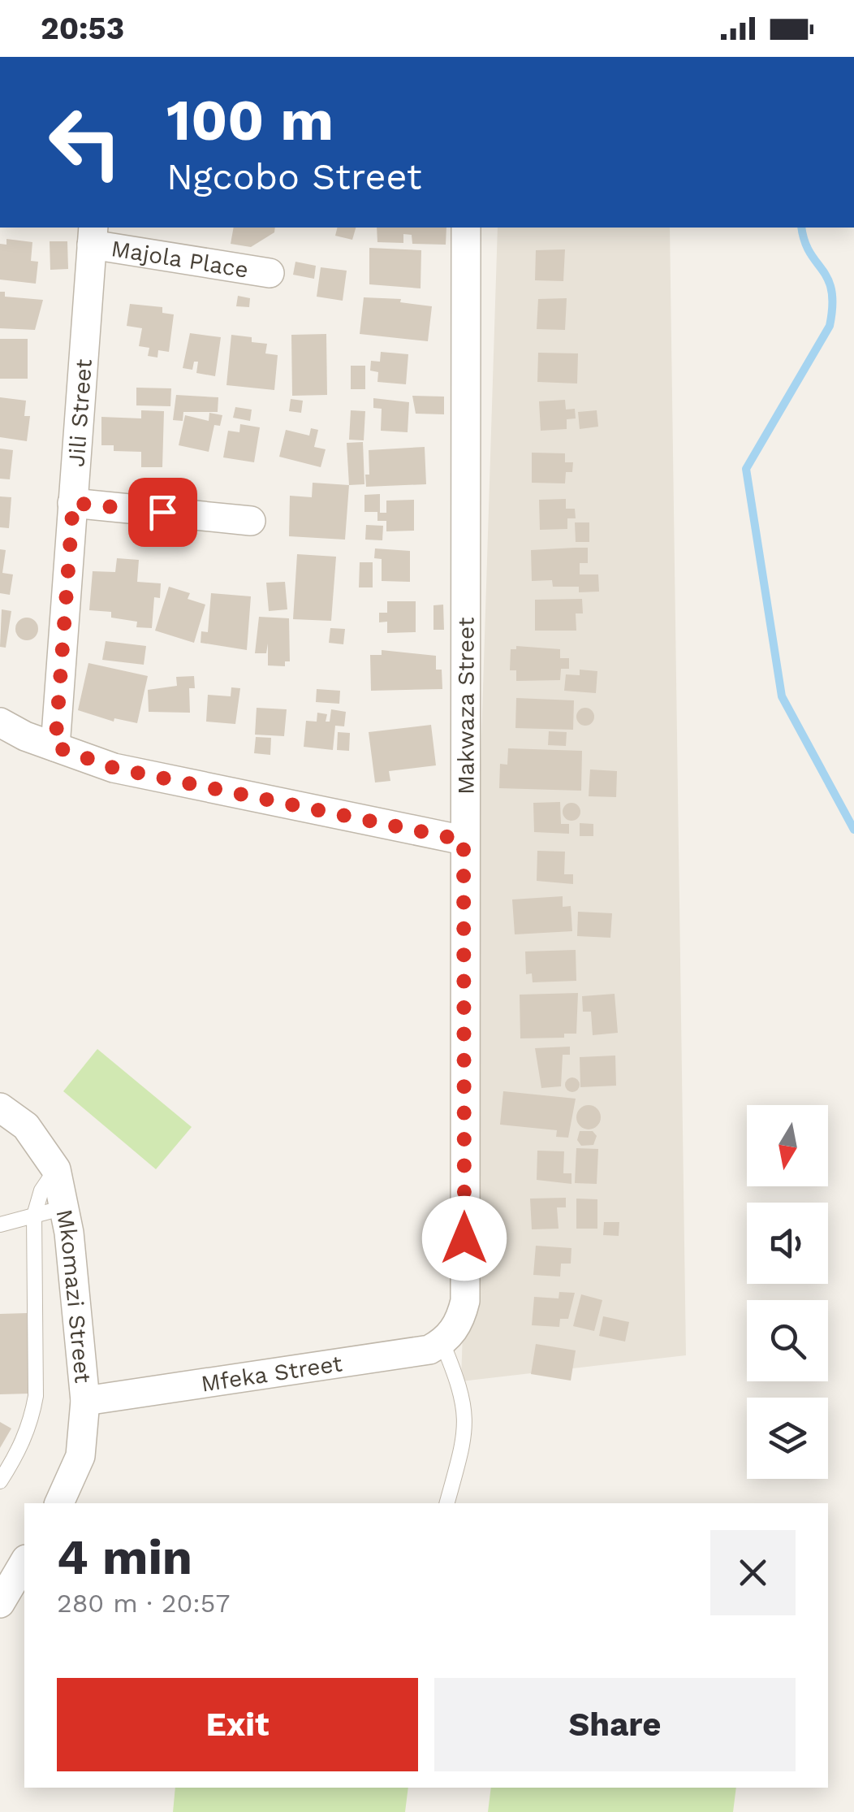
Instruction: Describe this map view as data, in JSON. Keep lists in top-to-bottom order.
{
  "streets": {
    "street": [
      "Majola Place",
      "Jili Street",
      "Makwaza Street",
      "Mkomazi Street",
      "Mfeka Street"
    ]
  },
  "crossings": [
    ["Majola Place", "Jili Street"],
    ["Makwaza Street", "Mfeka Street"],
    ["Mkomazi Street", "Mfeka Street"]
  ],
  "north": "bottom",
  "page": {
    "status": "20:53",
    "turn": ["100 m", "Ngcobo Street"],
    "heading": ["4 min", "280 m · 20:57"],
    "buttons": ["Exit", "Share"]
  }
}
